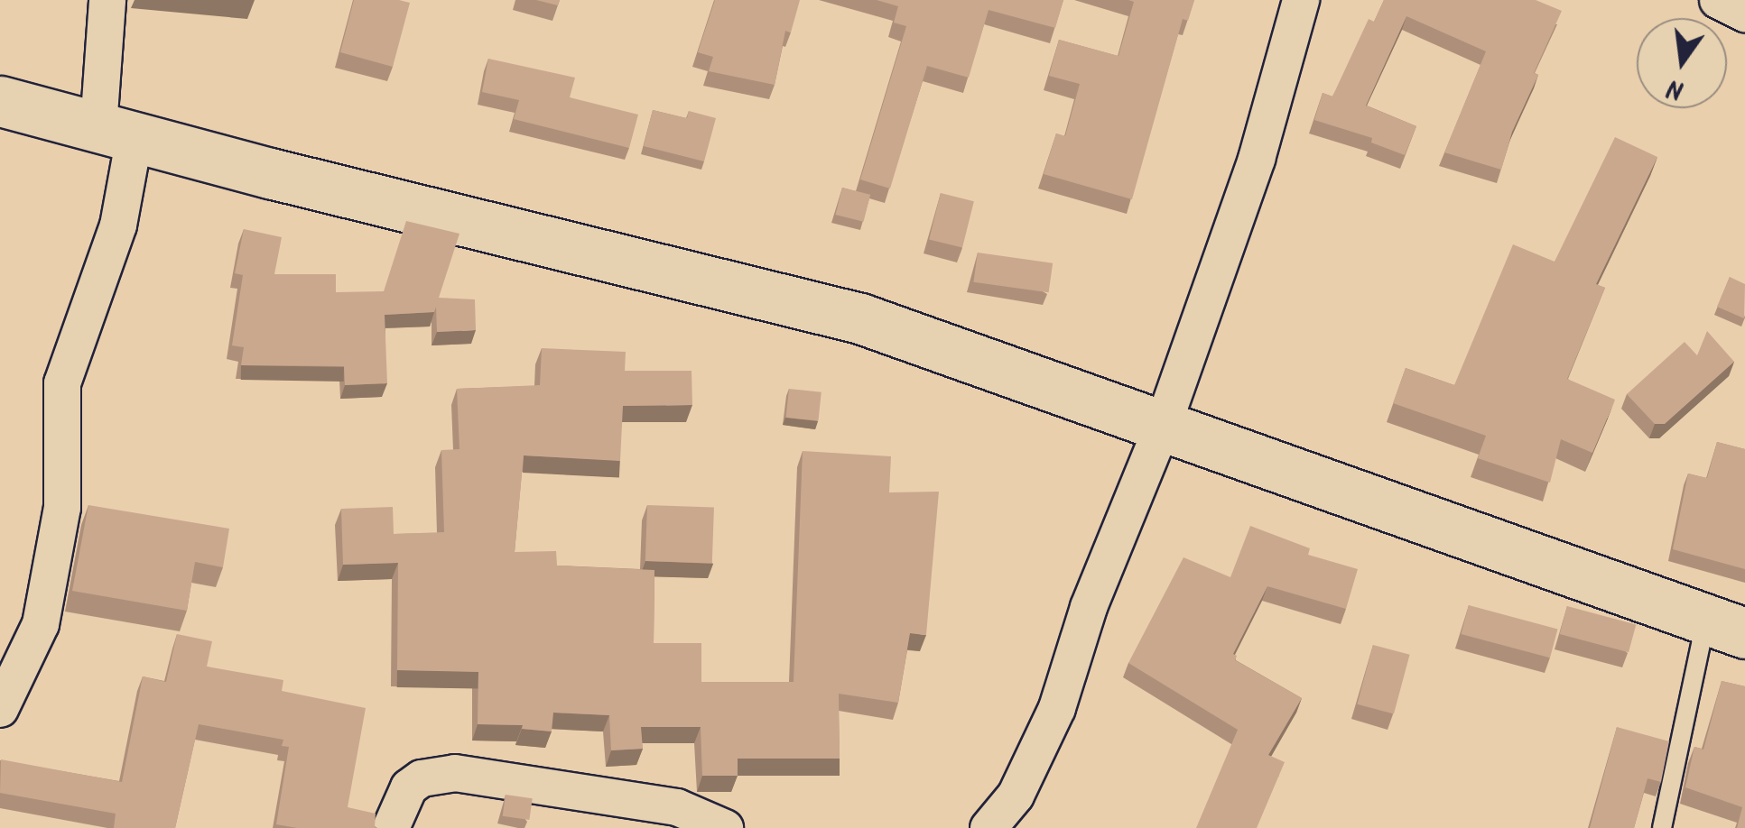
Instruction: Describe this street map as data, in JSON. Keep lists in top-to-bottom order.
{
  "north": "bottom"
}
